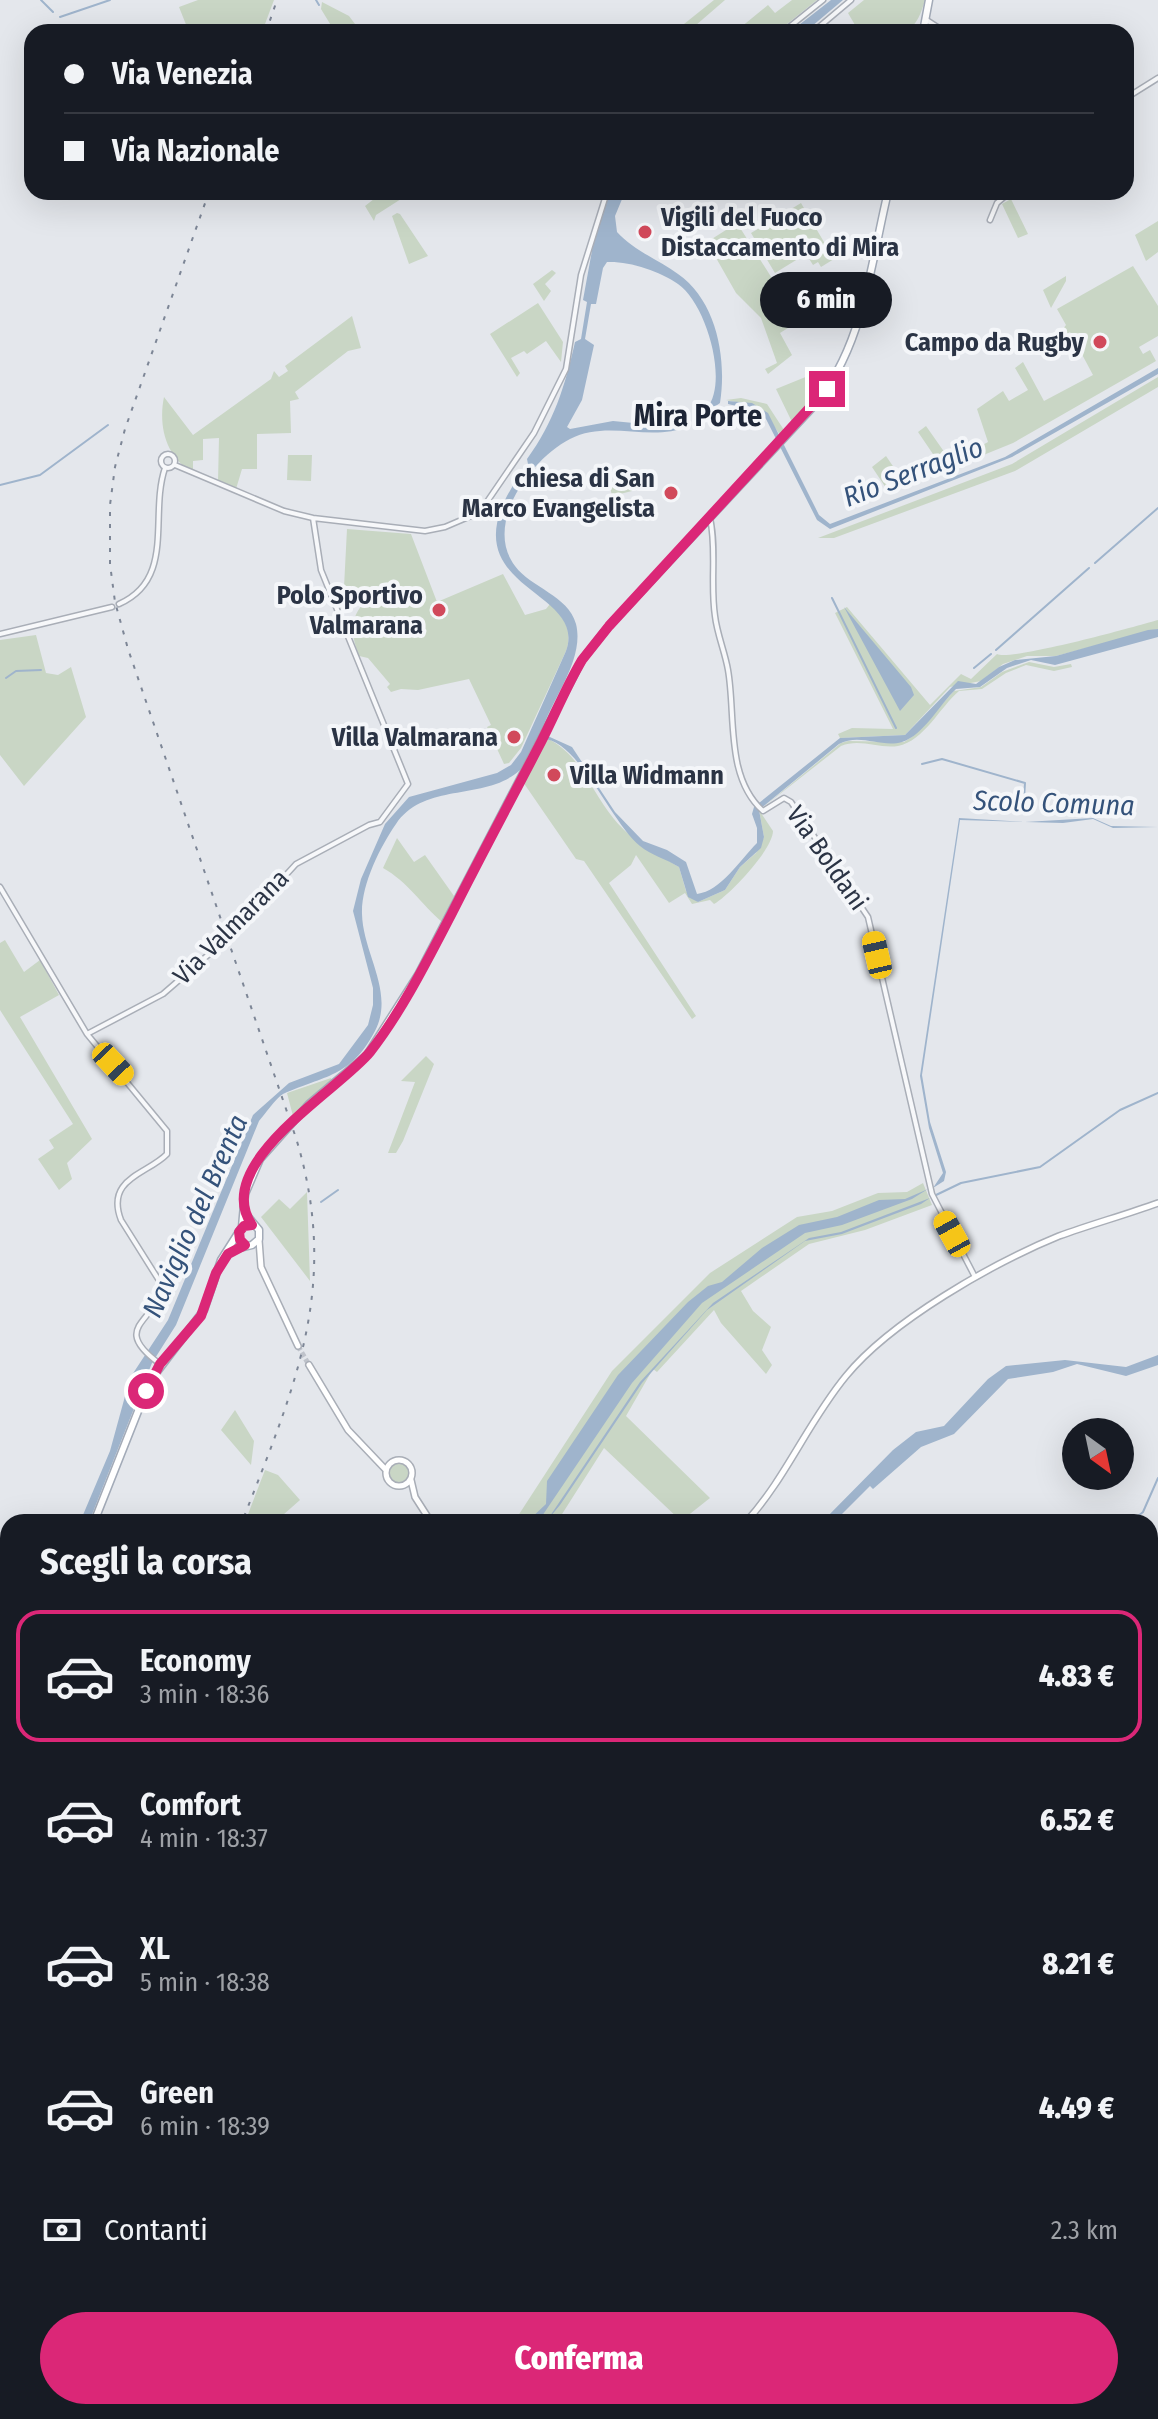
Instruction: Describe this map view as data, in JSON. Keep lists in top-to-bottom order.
{
  "streets": {
    "street": ["Via Boldani", "Via Valmarana"]
  },
  "districts": ["Mira Porte"],
  "water": ["Rio Serraglio", "Scolo Comuna", "Naviglio del Brenta"],
  "places": [
    "Vigili del Fuoco Distaccamento di Mira",
    "Campo da Rugby",
    "chiesa di San Marco Evangelista",
    "Polo Sportivo Valmarana",
    "Villa Valmarana",
    "Villa Widmann"
  ],
  "north": "bottom right",
  "page": {
    "banner": ["Via Venezia", "Via Nazionale"],
    "bubble": "6 min",
    "heading": "Scegli la corsa",
    "list": [
      {
        "name": "Economy",
        "note": "3 min · 18:36",
        "value": "4.83 €"
      },
      {
        "name": "Comfort",
        "note": "4 min · 18:37",
        "value": "6.52 €"
      },
      {
        "name": "XL",
        "note": "5 min · 18:38",
        "value": "8.21 €"
      },
      {
        "name": "Green",
        "note": "6 min · 18:39",
        "value": "4.49 €"
      }
    ],
    "pay": ["Contanti", "2.3 km"],
    "buttons": "Conferma"
  }
}
